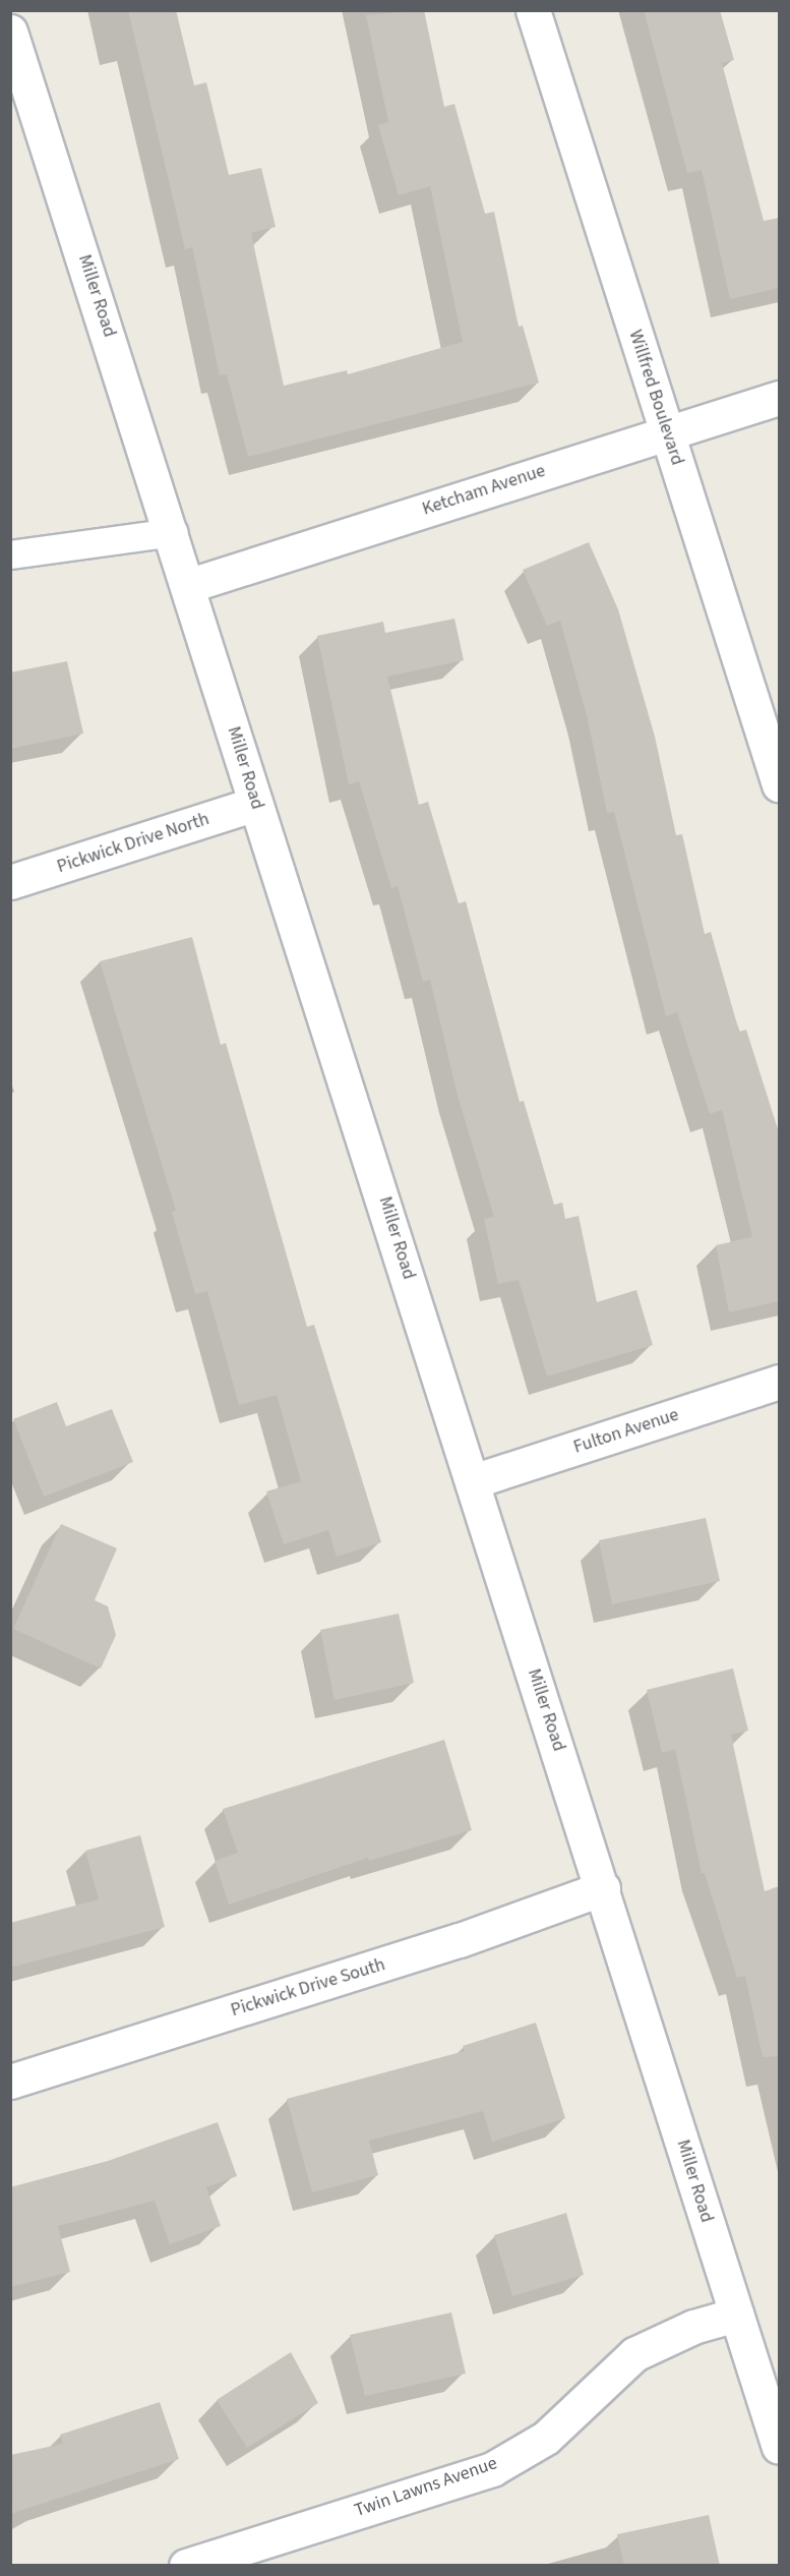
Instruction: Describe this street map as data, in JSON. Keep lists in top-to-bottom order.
{
  "streets": {
    "street": [
      "Miller Road",
      "Willfred Boulevard",
      "Ketcham Avenue",
      "Pickwick Drive North",
      "Fulton Avenue",
      "Pickwick Drive South",
      "Twin Lawns Avenue"
    ]
  },
  "crossings": [
    ["Miller Road", "Ketcham Avenue"],
    ["Miller Road", "Pickwick Drive North"],
    ["Miller Road", "Fulton Avenue"],
    ["Miller Road", "Pickwick Drive South"],
    ["Miller Road", "Twin Lawns Avenue"],
    ["Willfred Boulevard", "Ketcham Avenue"]
  ]
}
